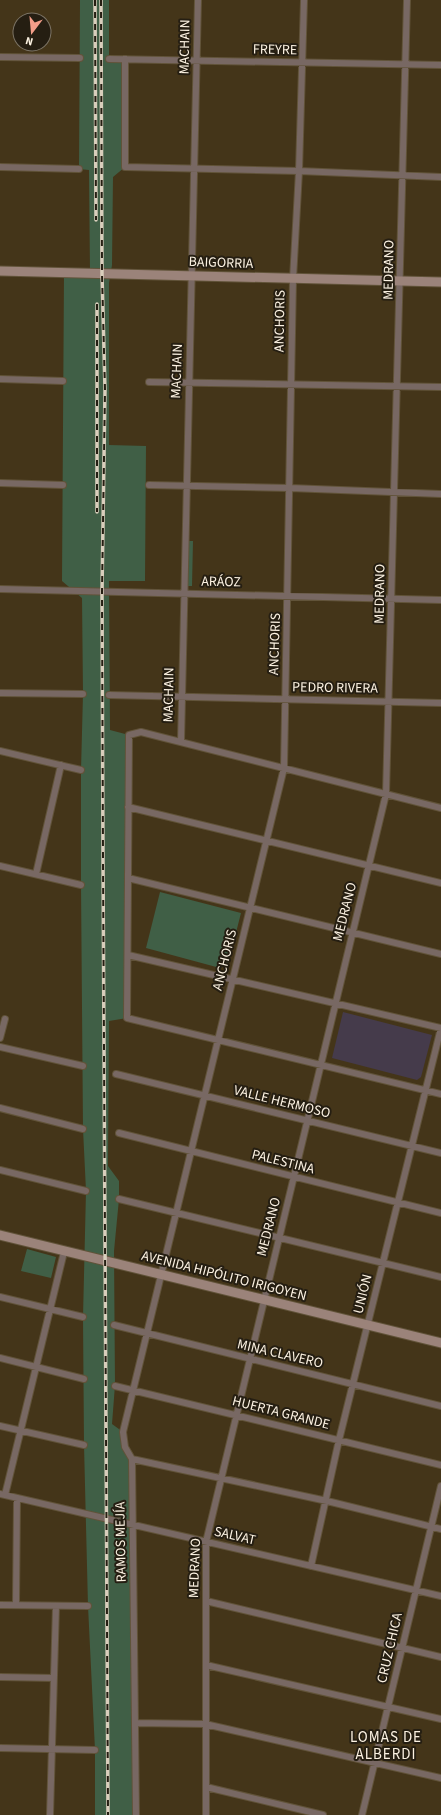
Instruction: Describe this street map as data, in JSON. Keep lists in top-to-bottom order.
{
  "streets": {
    "street": [
      "MACHAIN",
      "FREYRE",
      "BAIGORRIA",
      "MEDRANO",
      "ANCHORIS",
      "ARÁOZ",
      "PEDRO RIVERA",
      "VALLE HERMOSO",
      "PALESTINA",
      "AVENIDA HIPÓLITO IRIGOYEN",
      "UNIÓN",
      "MINA CLAVERO",
      "HUERTA GRANDE",
      "SALVAT",
      "RAMOS MEJÍA",
      "CRUZ CHICA"
    ]
  },
  "crossings": [
    ["MACHAIN", "FREYRE"],
    ["MACHAIN", "BAIGORRIA"],
    ["MACHAIN", "ARÁOZ"],
    ["MACHAIN", "PEDRO RIVERA"],
    ["FREYRE", "MEDRANO"],
    ["FREYRE", "ANCHORIS"],
    ["BAIGORRIA", "MEDRANO"],
    ["BAIGORRIA", "ANCHORIS"],
    ["MEDRANO", "ARÁOZ"],
    ["MEDRANO", "PEDRO RIVERA"],
    ["MEDRANO", "VALLE HERMOSO"],
    ["MEDRANO", "PALESTINA"],
    ["MEDRANO", "AVENIDA HIPÓLITO IRIGOYEN"],
    ["MEDRANO", "MINA CLAVERO"],
    ["MEDRANO", "HUERTA GRANDE"],
    ["MEDRANO", "SALVAT"],
    ["ANCHORIS", "ARÁOZ"],
    ["ANCHORIS", "PEDRO RIVERA"],
    ["ANCHORIS", "VALLE HERMOSO"],
    ["ANCHORIS", "PALESTINA"],
    ["ANCHORIS", "AVENIDA HIPÓLITO IRIGOYEN"],
    ["ANCHORIS", "RAMOS MEJÍA"],
    ["VALLE HERMOSO", "UNIÓN"],
    ["PALESTINA", "UNIÓN"],
    ["AVENIDA HIPÓLITO IRIGOYEN", "UNIÓN"],
    ["AVENIDA HIPÓLITO IRIGOYEN", "RAMOS MEJÍA"],
    ["UNIÓN", "MINA CLAVERO"],
    ["UNIÓN", "HUERTA GRANDE"],
    ["UNIÓN", "SALVAT"],
    ["MINA CLAVERO", "RAMOS MEJÍA"],
    ["HUERTA GRANDE", "RAMOS MEJÍA"],
    ["SALVAT", "RAMOS MEJÍA"],
    ["SALVAT", "CRUZ CHICA"]
  ],
  "districts": ["LOMAS DE ALBERDI"],
  "north": "bottom"
}
